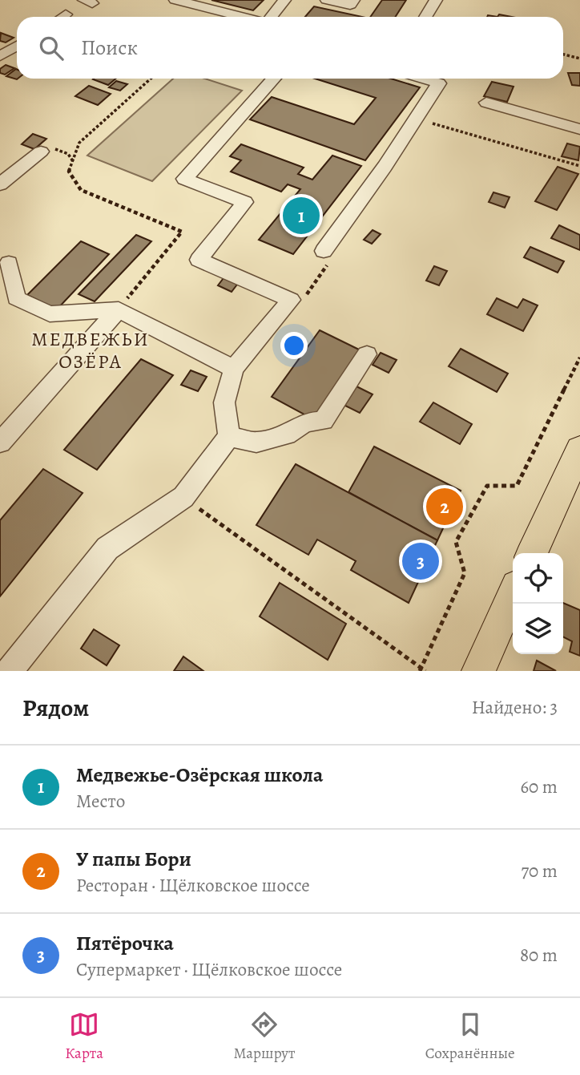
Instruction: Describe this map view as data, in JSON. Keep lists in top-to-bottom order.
{
  "districts": ["МЕДВЕЖЬИ ОЗЁРА"],
  "page": {
    "search": "Поиск",
    "pins": ["1", "2", "3"],
    "heading": ["Рядом", "Найдено: 3"],
    "list": [
      {
        "mark": "1",
        "name": "Медвежье-Озёрская школа",
        "note": "Место",
        "value": "60 m"
      },
      {
        "mark": "2",
        "name": "У папы Бори",
        "note": "Ресторан · Щёлковское шоссе",
        "value": "70 m"
      },
      {
        "mark": "3",
        "name": "Пятёрочка",
        "note": "Супермаркет · Щёлковское шоссе",
        "value": "80 m"
      }
    ],
    "nav": ["Карта", "Маршрут", "Сохранённые"]
  }
}
